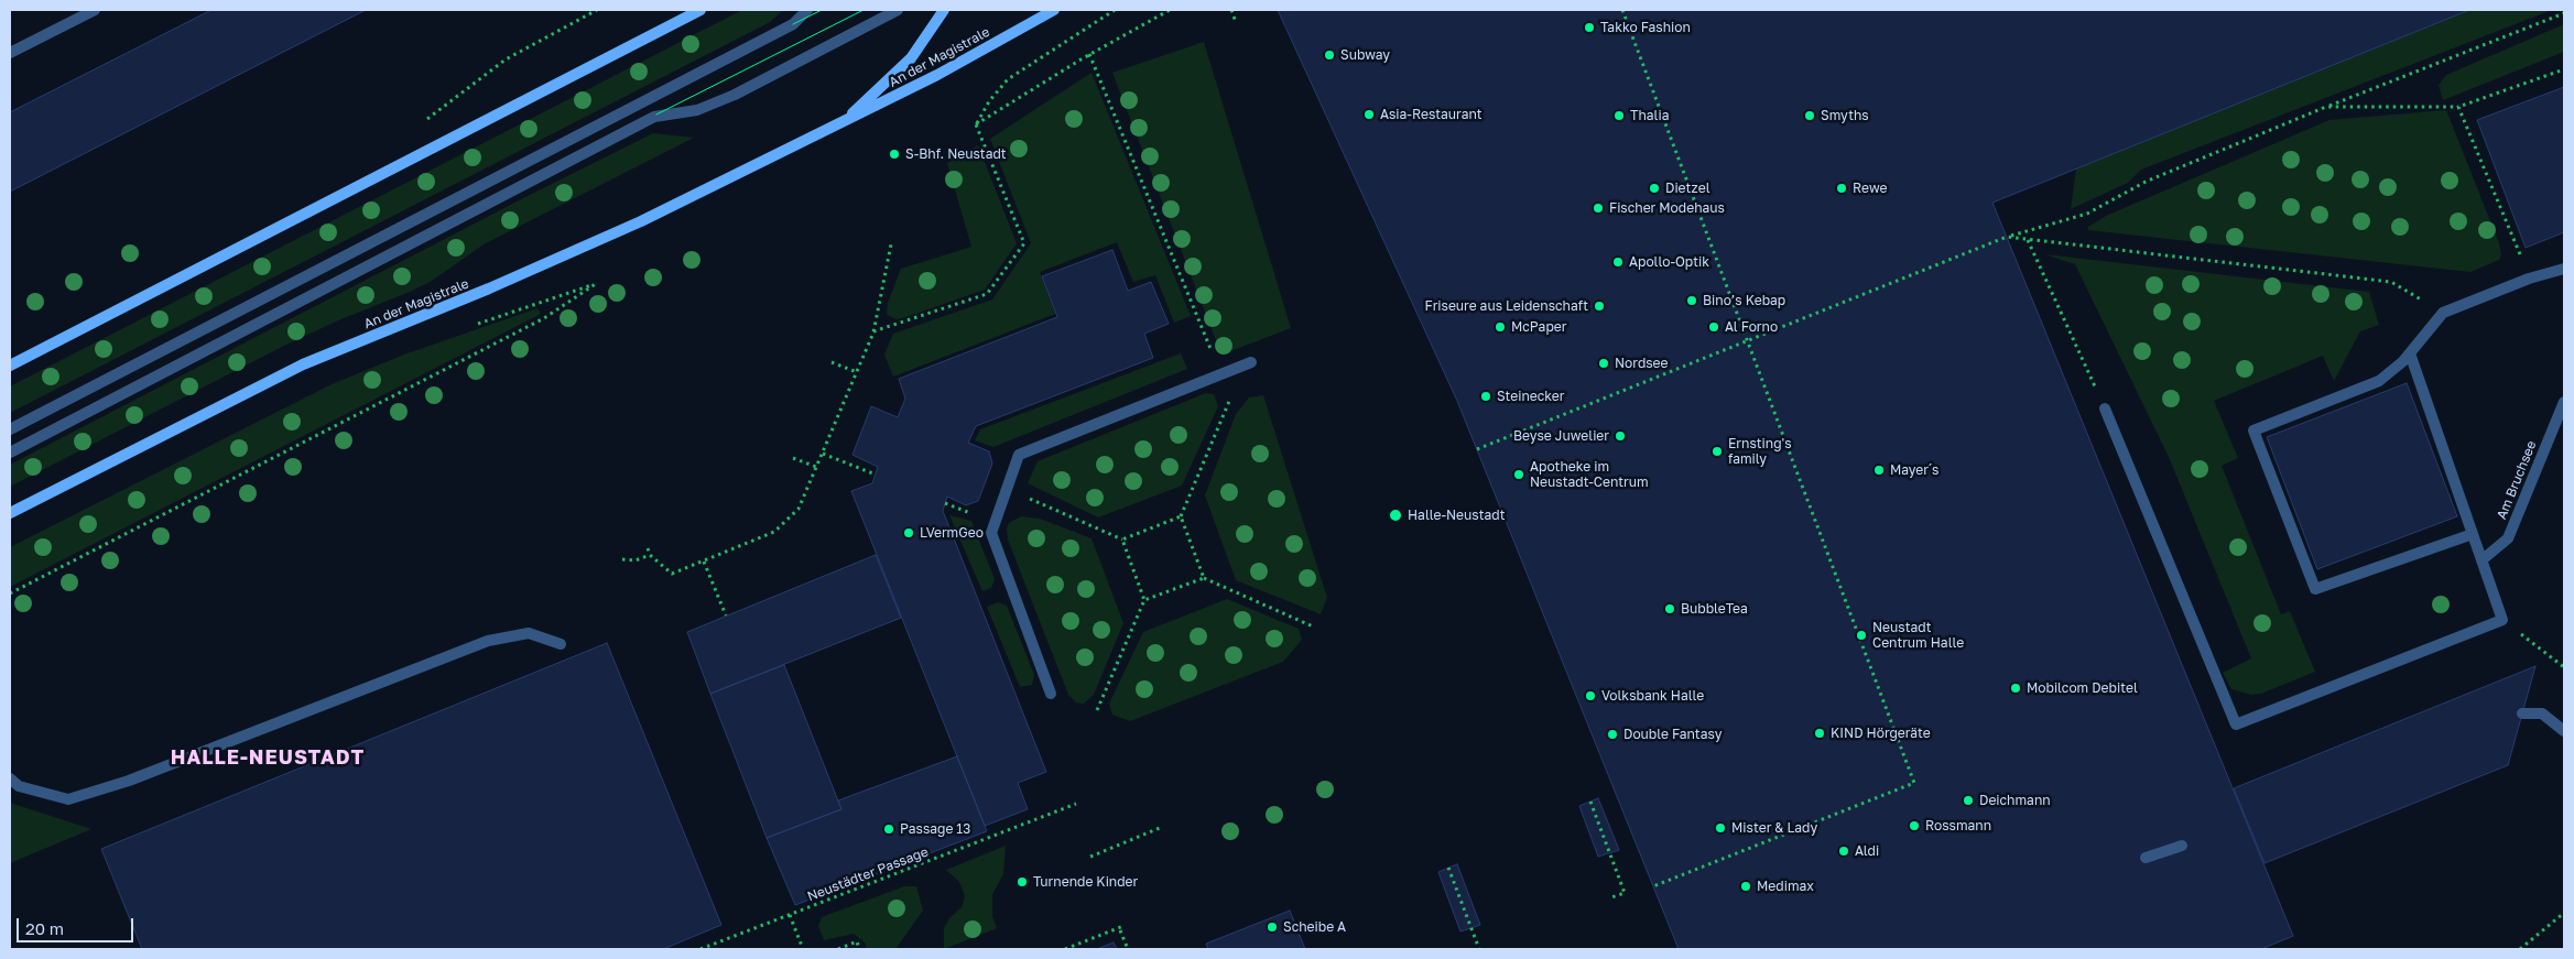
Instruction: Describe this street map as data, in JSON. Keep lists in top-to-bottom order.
{
  "streets": {
    "main road": ["An der Magistrale"],
    "street": ["Am Bruchsee"],
    "path": ["Neustädter Passage"]
  },
  "districts": ["HALLE-NEUSTADT"],
  "places": [
    "Takko Fashion",
    "Subway",
    "Asia-Restaurant",
    "Thalia",
    "Smyths",
    "S-Bhf. Neustadt",
    "Dietzel",
    "Rewe",
    "Fischer Modehaus",
    "Apollo-Optik",
    "Bino’s Kebap",
    "Friseure aus Leidenschaft",
    "McPaper",
    "Al Forno",
    "Nordsee",
    "Steinecker",
    "Beyse Juwelier",
    "Ernsting's family",
    "Mayer´s",
    "Apotheke im Neustadt-Centrum",
    "Halle-Neustadt",
    "LVermGeo",
    "BubbleTea",
    "Neustadt Centrum Halle",
    "Mobilcom Debitel",
    "Volksbank Halle",
    "KIND Hörgeräte",
    "Double Fantasy",
    "Deichmann",
    "Rossmann",
    "Mister & Lady",
    "Passage 13",
    "Aldi",
    "Turnende Kinder",
    "Medimax",
    "Scheibe A"
  ],
  "scale_bar": "20 m"
}
